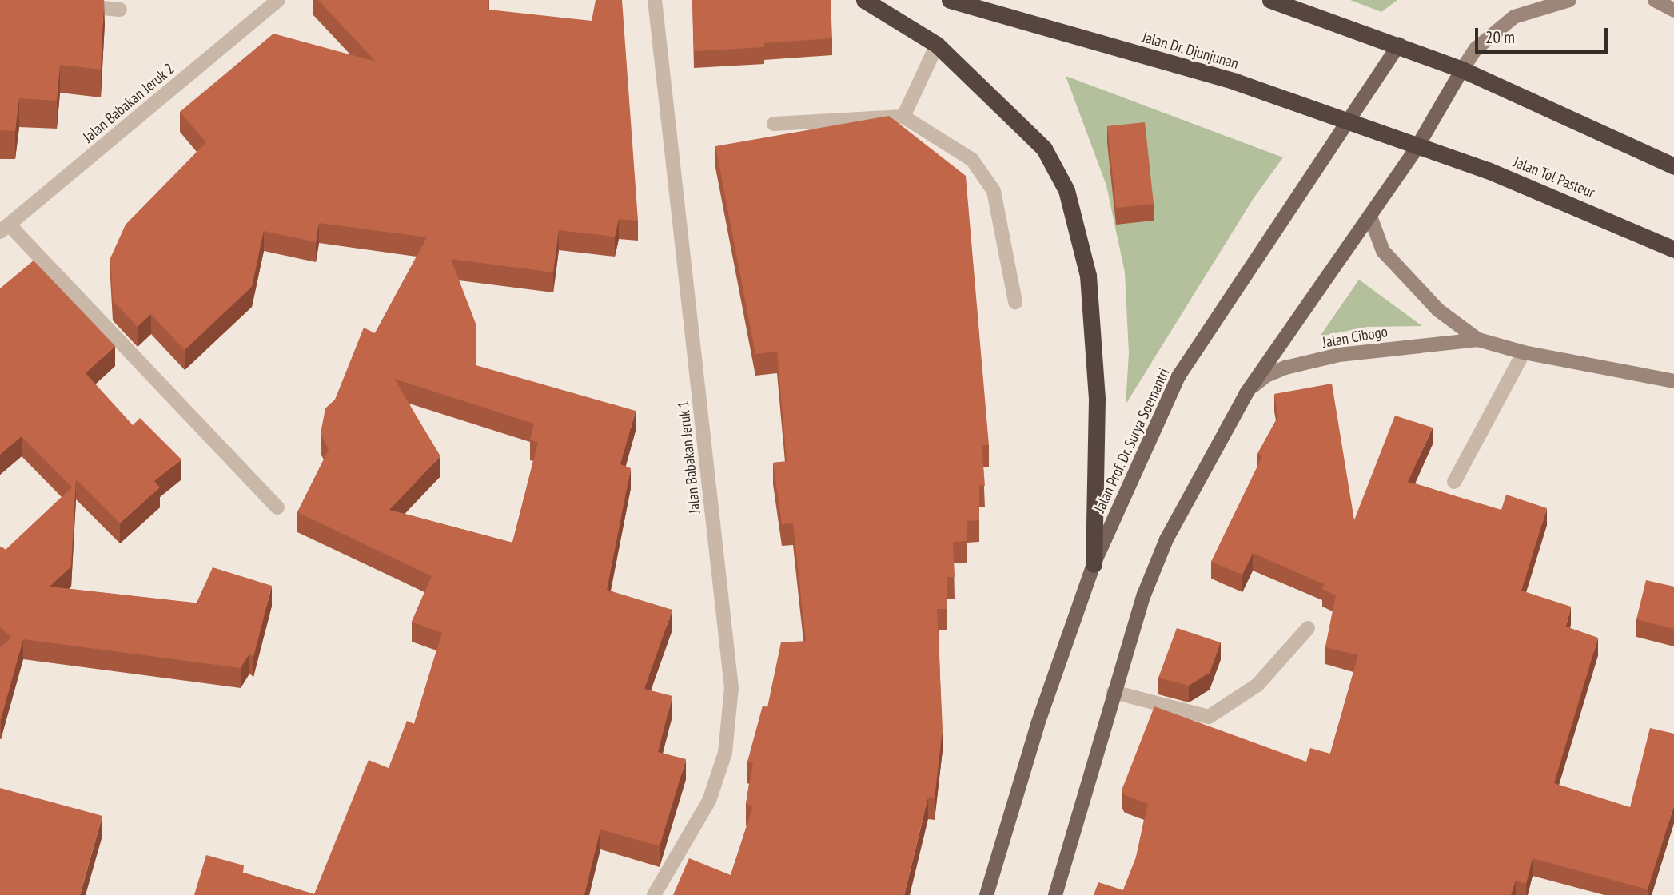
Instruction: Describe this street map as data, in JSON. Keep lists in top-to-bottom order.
{
  "streets": {
    "highway": ["Jalan Dr. Djunjunan", "Jalan Tol Pasteur"],
    "main road": ["Jalan Cibogo", "Jalan Prof. Dr. Surya Soemantri"],
    "street": ["Jalan Babakan Jeruk 2", "Jalan Babakan Jeruk 1"]
  },
  "crossings": [
    ["Jalan Dr. Djunjunan", "Jalan Tol Pasteur"],
    ["Jalan Dr. Djunjunan", "Jalan Prof. Dr. Surya Soemantri"]
  ],
  "scale_bar": "20 m"
}
